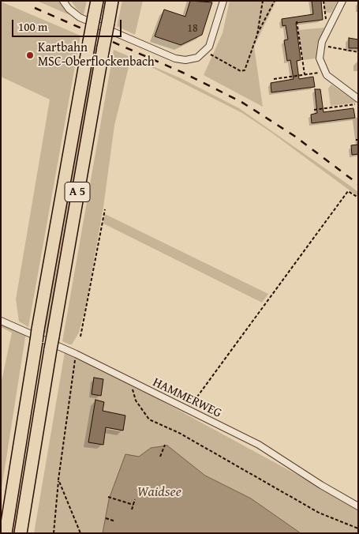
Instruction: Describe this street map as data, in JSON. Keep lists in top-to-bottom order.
{
  "streets": {
    "highway": ["A 5"],
    "street": ["HAMMERWEG"]
  },
  "water": ["Waidsee"],
  "places": ["Kartbahn MSC-Oberflockenbach"],
  "house_numbers": ["18"],
  "scale_bar": "100 m"
}
